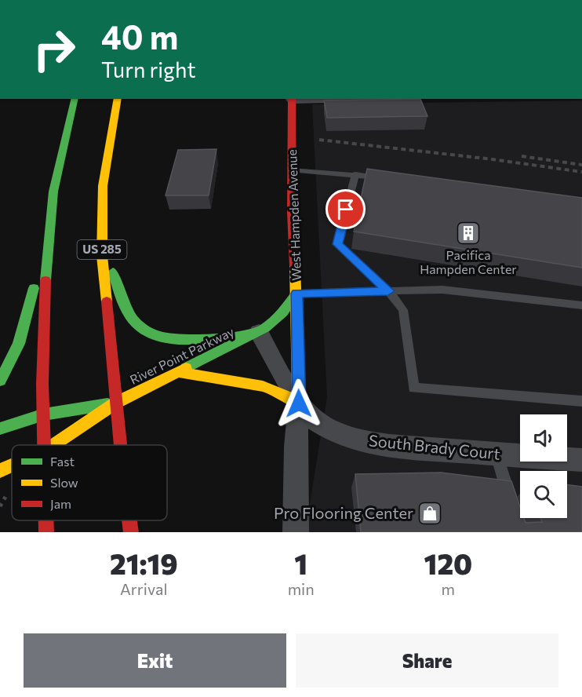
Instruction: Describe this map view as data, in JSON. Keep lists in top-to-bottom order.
{
  "streets": {
    "main road": ["West Hampden Avenue", "US 285", "River Point Parkway"],
    "street": ["South Brady Court"]
  },
  "crossings": [
    ["West Hampden Avenue", "River Point Parkway"],
    ["US 285", "River Point Parkway"]
  ],
  "places": {
    "building": ["Pacifica Hampden Center"],
    "shop": ["Pro Flooring Center"]
  },
  "legend": ["Fast", "Slow", "Jam"],
  "page": {
    "turn": ["40 m", "Turn right"],
    "eta": [
      "21:19",
      "Arrival",
      "1",
      "min",
      "120",
      "m"
    ],
    "buttons": ["Exit", "Share"]
  }
}
